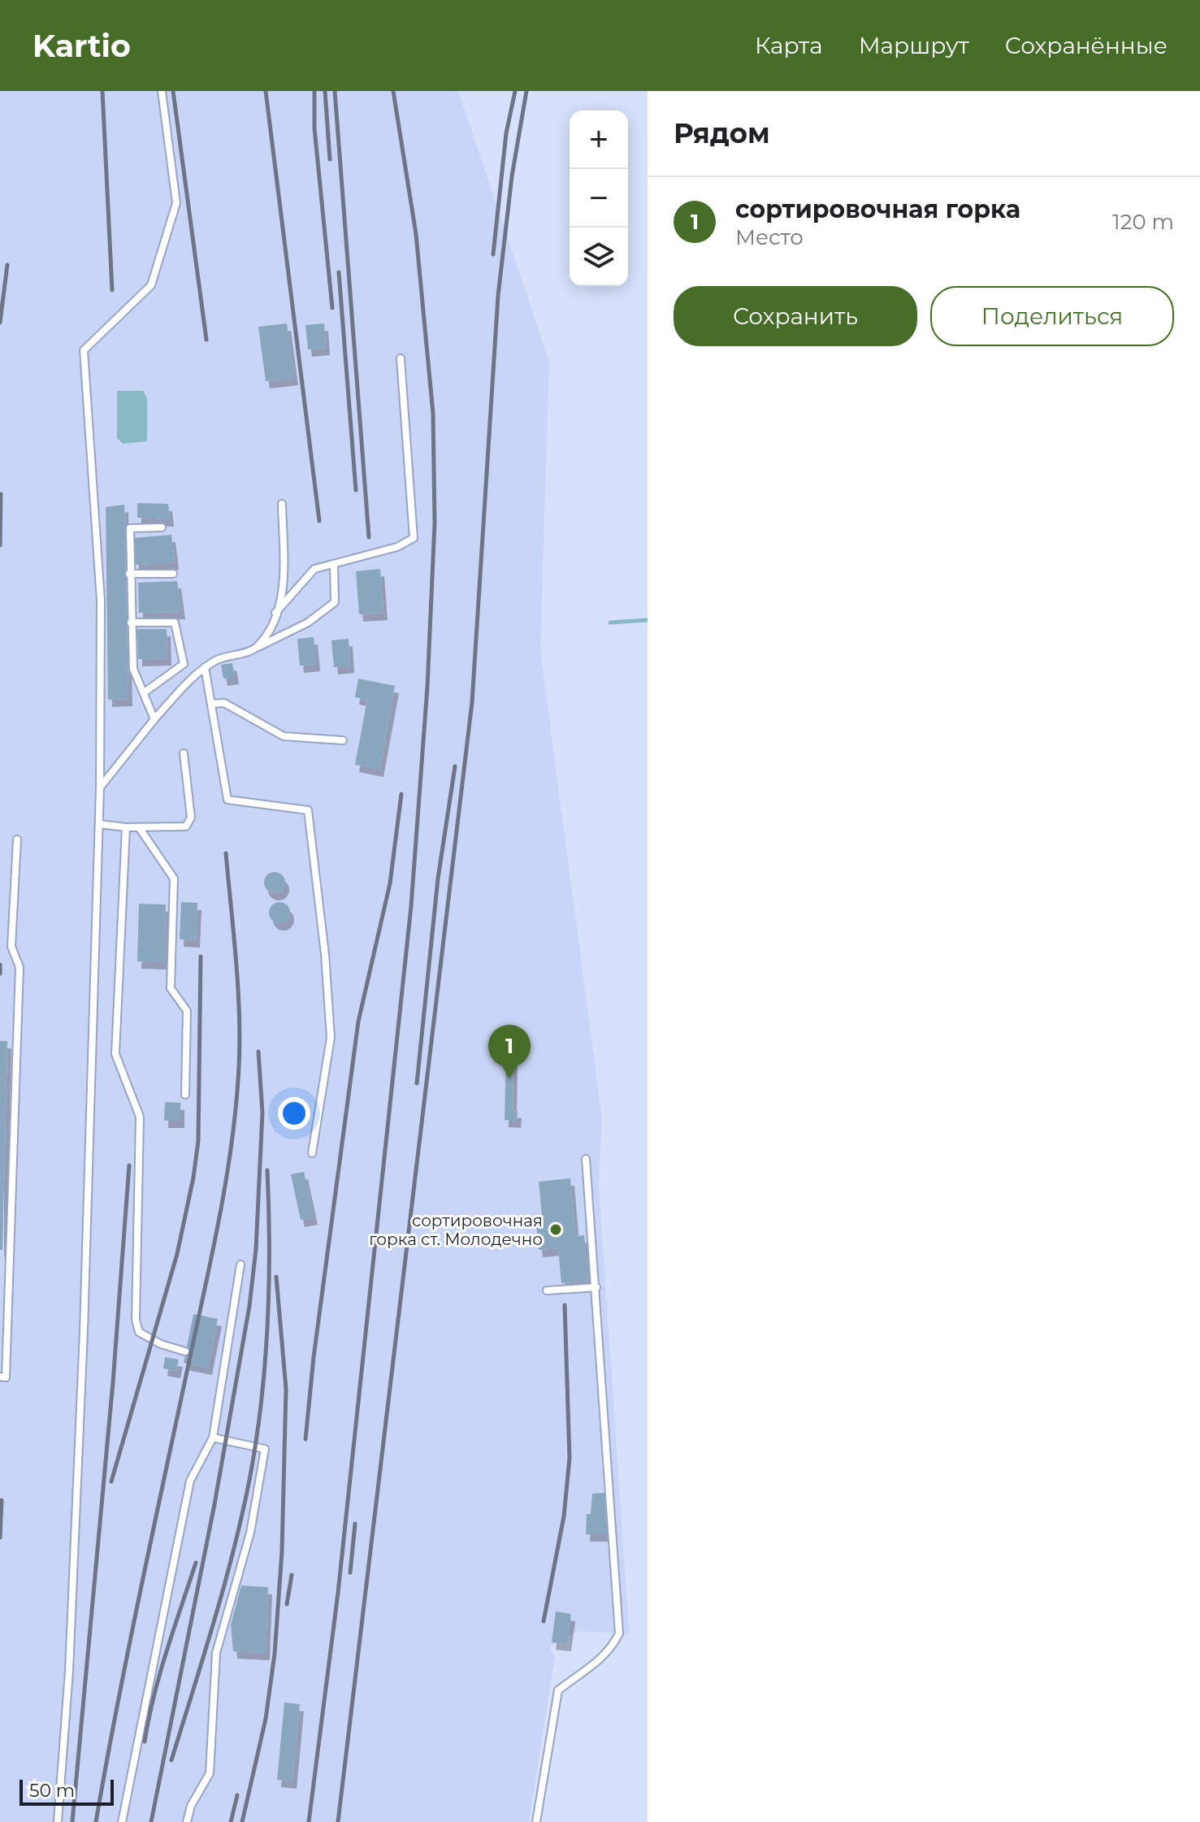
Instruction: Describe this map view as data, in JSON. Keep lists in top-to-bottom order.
{
  "places": ["сортировочная горка ст. Молодечно"],
  "scale_bar": "50 m",
  "page": {
    "header": "Kartio",
    "nav": ["Карта", "Маршрут", "Сохранённые"],
    "heading": "Рядом",
    "map_buttons": ["+", "−"],
    "list": [
      {
        "mark": "1",
        "name": "сортировочная горка",
        "note": "Место",
        "value": "120 m"
      }
    ],
    "buttons": ["Сохранить", "Поделиться"],
    "pins": "1",
    "scale": "50 m"
  }
}
